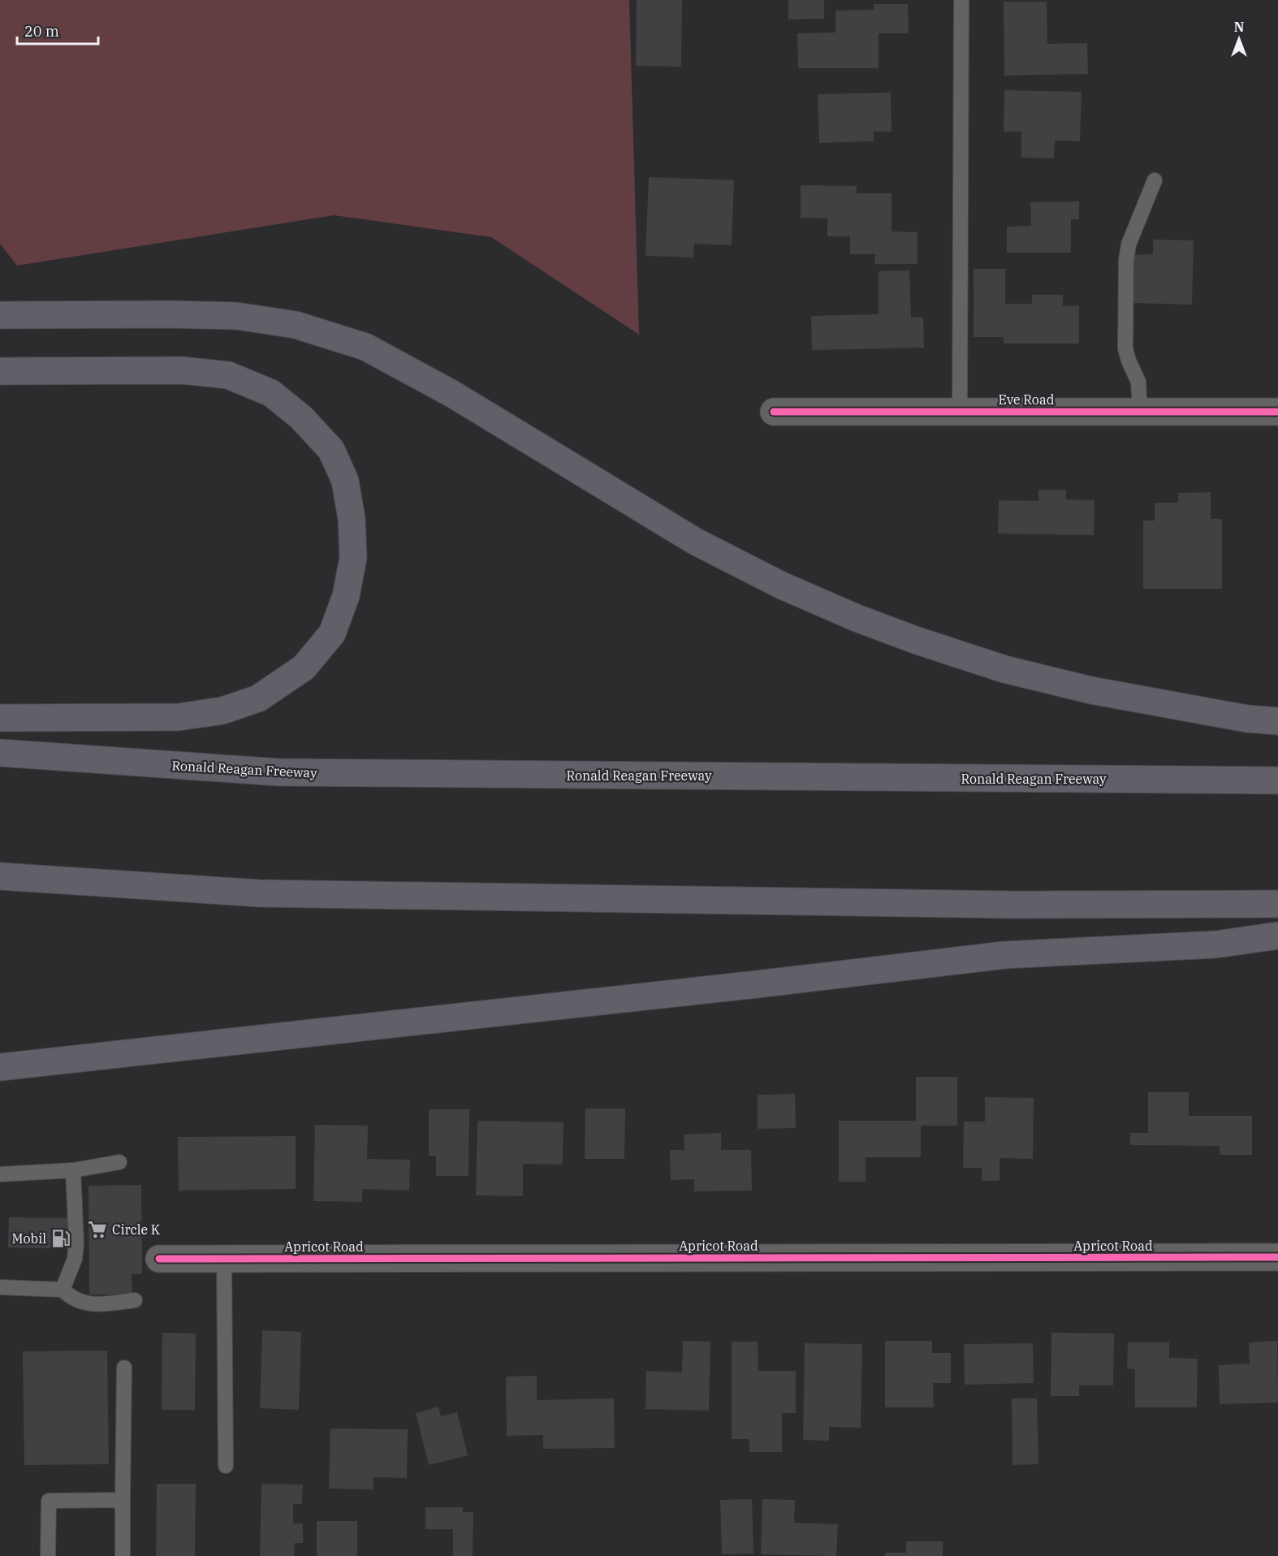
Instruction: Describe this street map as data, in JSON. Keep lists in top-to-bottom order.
{
  "streets": {
    "highway": ["Ronald Reagan Freeway"],
    "street": ["Eve Road", "Apricot Road"]
  },
  "places": {
    "supermarket": ["Circle K"],
    "fuel station": ["Mobil"]
  },
  "scale_bar": "20 m",
  "north": "top"
}
